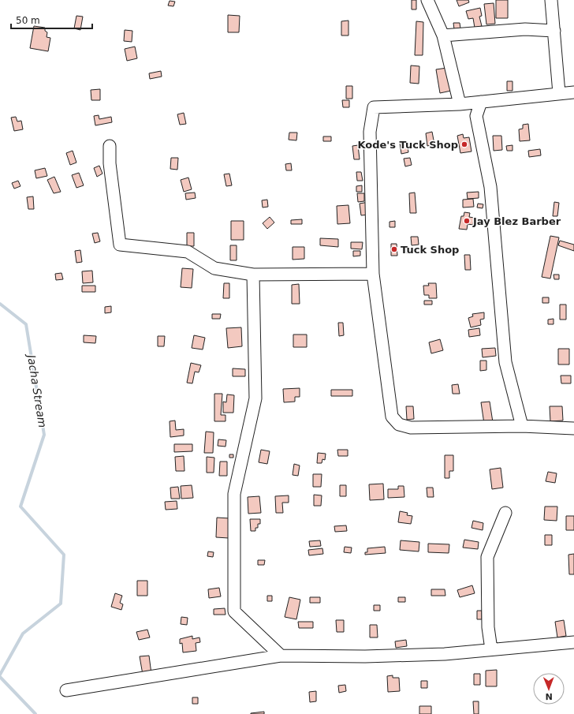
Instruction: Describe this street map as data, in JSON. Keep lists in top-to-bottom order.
{
  "water": ["Jacha Stream"],
  "places": ["Kode's Tuck Shop", "Jay Blez Barber", "Tuck Shop"],
  "scale_bar": "50 m",
  "north": "bottom"
}
